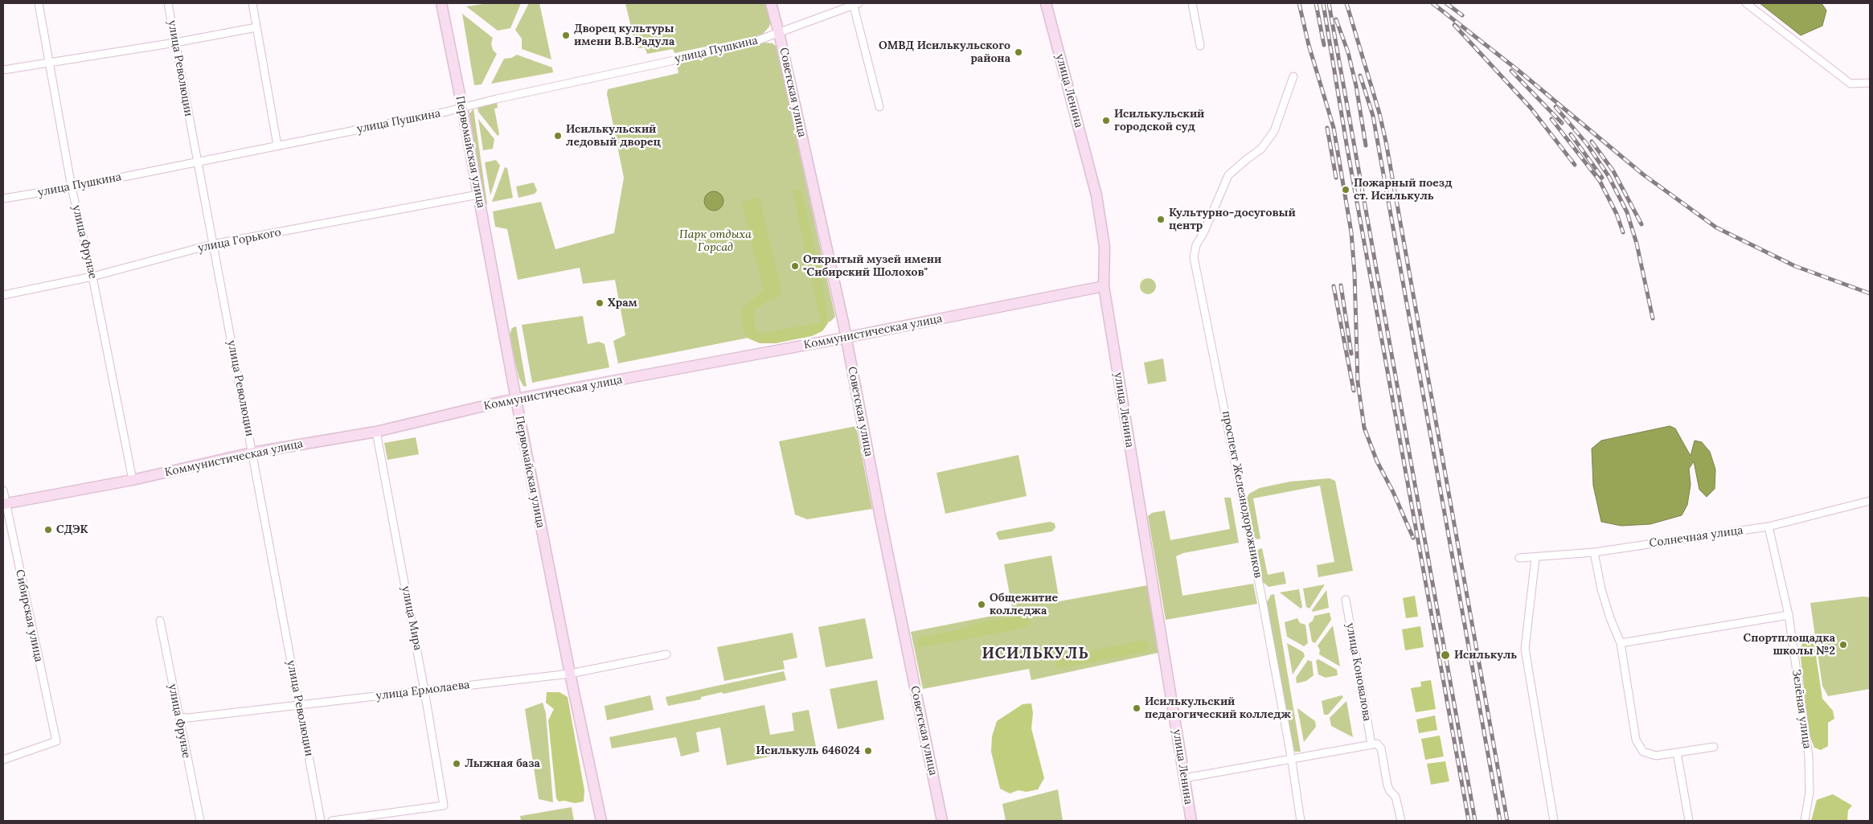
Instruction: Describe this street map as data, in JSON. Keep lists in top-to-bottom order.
{
  "streets": {
    "street": [
      "улица Пушкина",
      "улица Революции",
      "улица Ленина",
      "Советская улица",
      "Первомайская улица",
      "улица Горького",
      "улица Фрунзе",
      "Коммунистическая улица",
      "проспект Железнодорожников",
      "Солнечная улица",
      "Сибирская улица",
      "улица Мира",
      "улица Коновалова",
      "улица Ермолаева",
      "Зелёная улица"
    ]
  },
  "crossings": [
    ["улица Пушкина", "улица Революции"],
    ["улица Пушкина", "Советская улица"],
    ["улица Пушкина", "Первомайская улица"],
    ["улица Пушкина", "улица Фрунзе"],
    ["улица Революции", "улица Горького"],
    ["улица Революции", "Коммунистическая улица"],
    ["улица Революции", "улица Ермолаева"],
    ["улица Ленина", "Коммунистическая улица"],
    ["Советская улица", "Коммунистическая улица"],
    ["Первомайская улица", "улица Горького"],
    ["Первомайская улица", "Коммунистическая улица"],
    ["Первомайская улица", "улица Ермолаева"],
    ["улица Горького", "улица Фрунзе"],
    ["улица Фрунзе", "Коммунистическая улица"],
    ["улица Фрунзе", "улица Ермолаева"],
    ["Коммунистическая улица", "Сибирская улица"],
    ["Коммунистическая улица", "улица Мира"],
    ["Солнечная улица", "Зелёная улица"],
    ["улица Мира", "улица Ермолаева"]
  ],
  "districts": ["ИСИЛЬКУЛЬ"],
  "parks": ["Парк отдыха Горсад"],
  "places": [
    "Дворец культуры имени В.В.Радула",
    "ОМВД Исилькульского района",
    "Исилькульский городской суд",
    "Исилькульский ледовый дворец",
    "Пожарный поезд ст. Исилькуль",
    "Культурно-досуговый центр",
    "Открытый музей имени \"Сибирский Шолохов\"",
    "Храм",
    "СДЭК",
    "Общежитие колледжа",
    "Спортплощадка школы №2",
    "Исилькуль",
    "Исилькульский педагогический колледж",
    "Исилькуль 646024",
    "Лыжная база"
  ]
}
